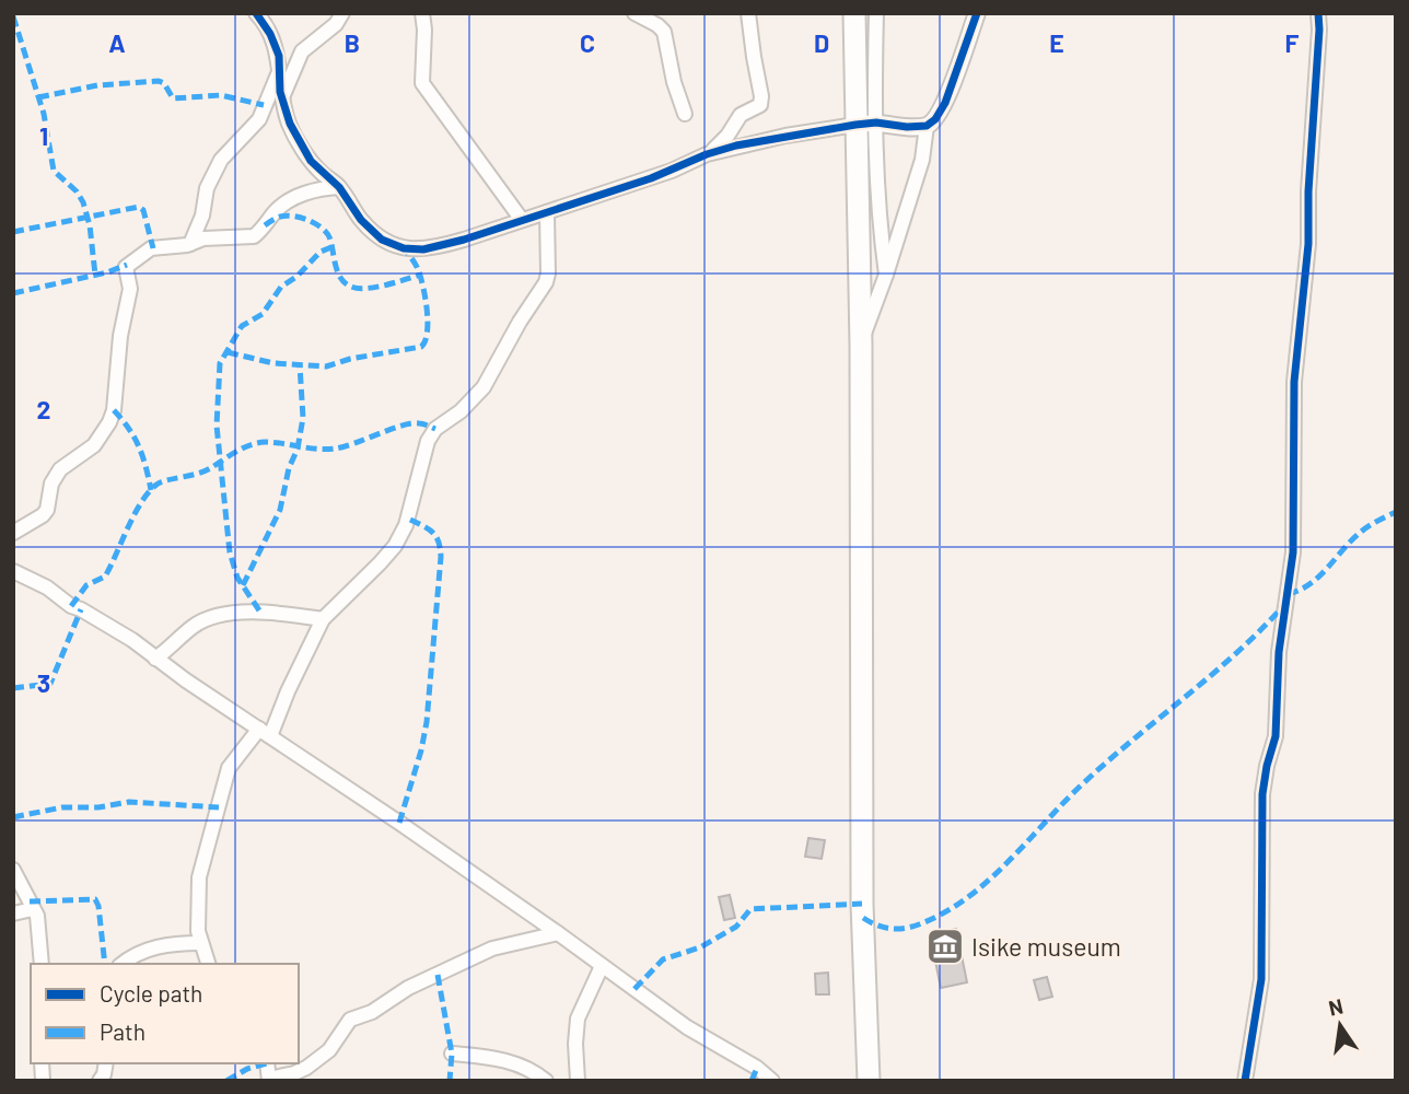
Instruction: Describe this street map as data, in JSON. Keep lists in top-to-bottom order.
{
  "places": {
    "museum": ["Isike museum"]
  },
  "legend": ["Cycle path", "Path"],
  "north": "top",
  "grid": {
    "columns": [
      "A",
      "B",
      "C",
      "D",
      "E",
      "F"
    ],
    "rows": ["1", "2", "3"]
  }
}
